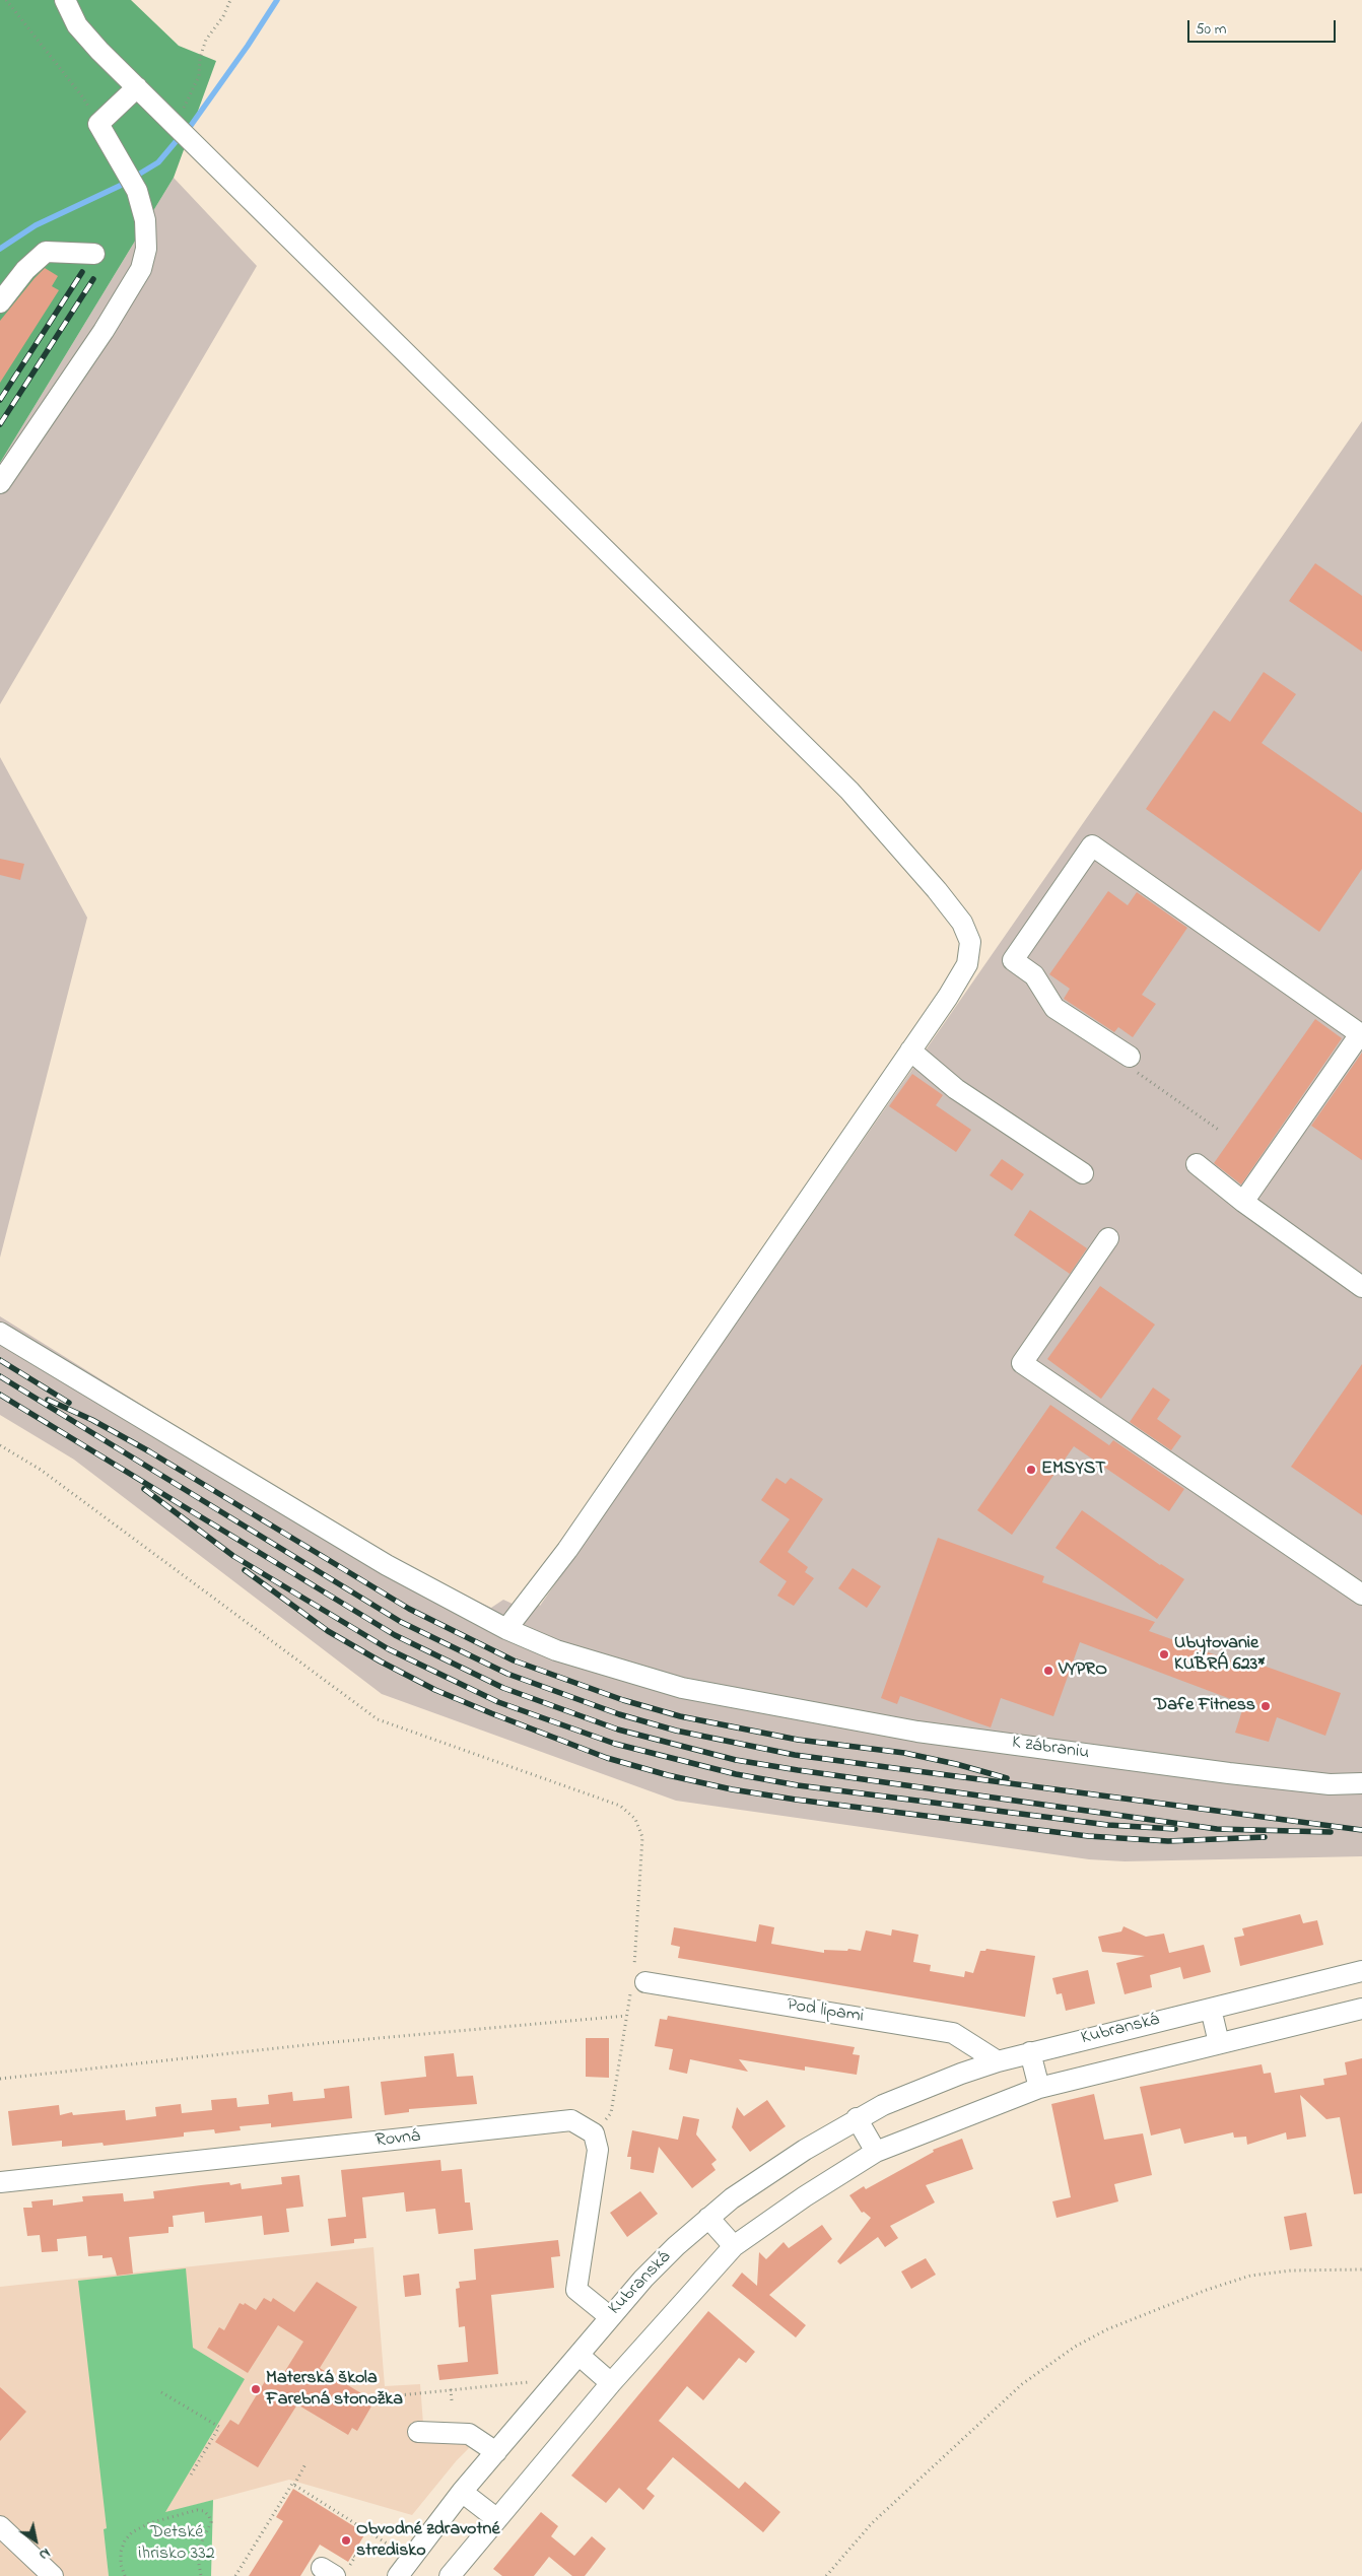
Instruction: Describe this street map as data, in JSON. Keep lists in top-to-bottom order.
{
  "streets": {
    "street": [
      "K zábraniu",
      "Pod lipami",
      "Kubranská",
      "Rovná"
    ]
  },
  "crossings": [
    ["Pod lipami", "Kubranská"]
  ],
  "parks": ["Detské ihrisko 332"],
  "places": [
    "EMSYST",
    "Ubytovanie KUBRÁ 623*",
    "VYPRO",
    "Dafe Fitness",
    "Materská škola Farebná stonožka",
    "Obvodné zdravotné stredisko"
  ],
  "scale_bar": "50 m",
  "north": "bottom right"
}
